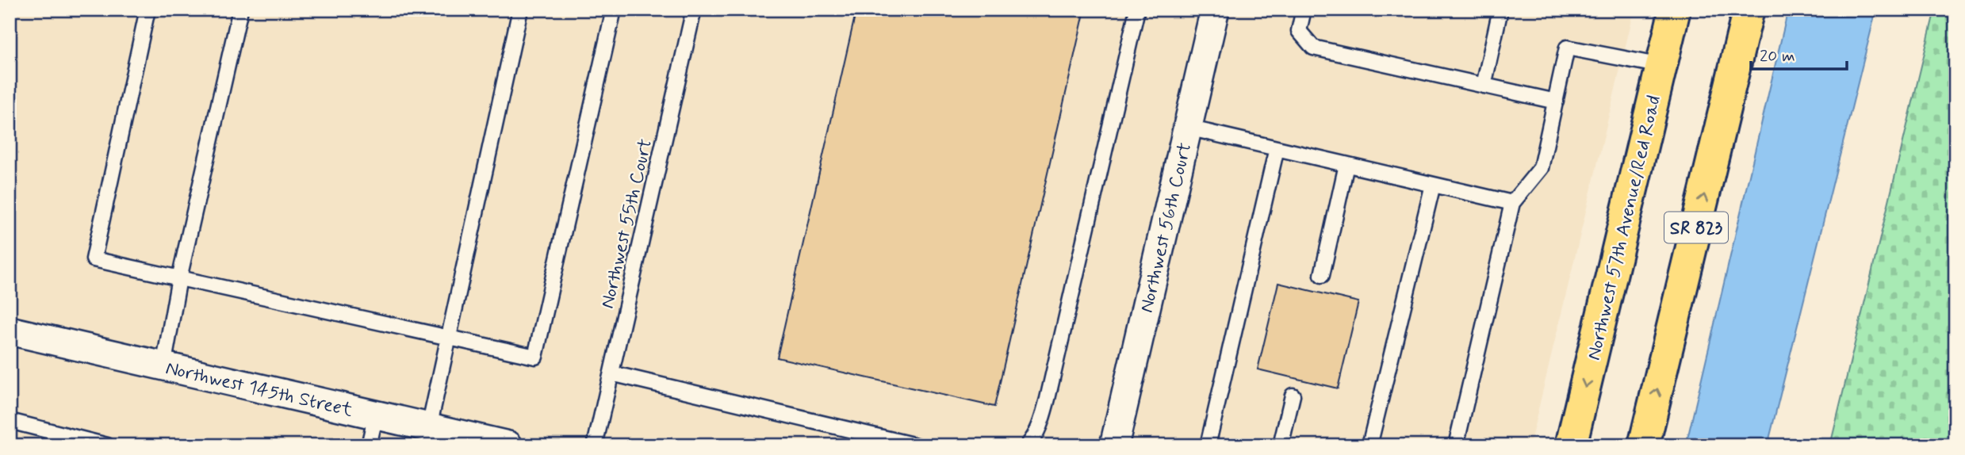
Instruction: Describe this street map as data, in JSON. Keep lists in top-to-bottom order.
{
  "streets": {
    "main road": ["Northwest 57th Avenue/Red Road", "SR 823"],
    "street": ["Northwest 56th Court", "Northwest 145th Street"],
    "lane": ["Northwest 55th Court"]
  },
  "scale_bar": "20 m"
}
